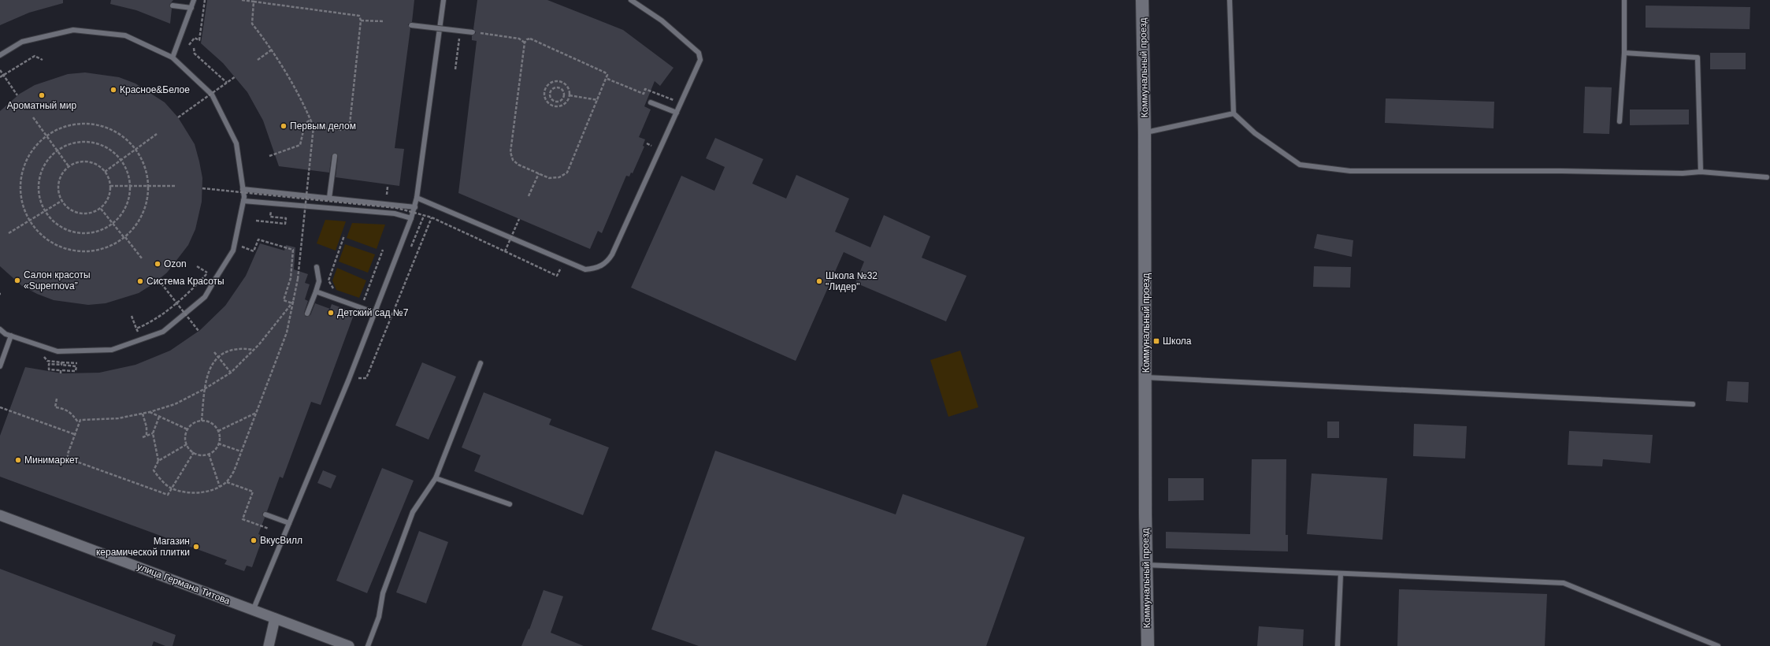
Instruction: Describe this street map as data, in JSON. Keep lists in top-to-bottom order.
{
  "streets": {
    "street": ["Коммунальный проезд", "улица Германа Титова"]
  },
  "places": {
    "other": [
      "Красное&Белое",
      "Ароматный мир",
      "Первым делом",
      "Ozon",
      "Салон красоты «Supernova”",
      "Система Красоты",
      "Школа №32 \"Лидер\"",
      "Детский сад №7",
      "Минимаркет",
      "ВкусВилл",
      "Магазин керамической плитки"
    ],
    "transit": ["Школа"]
  }
}
